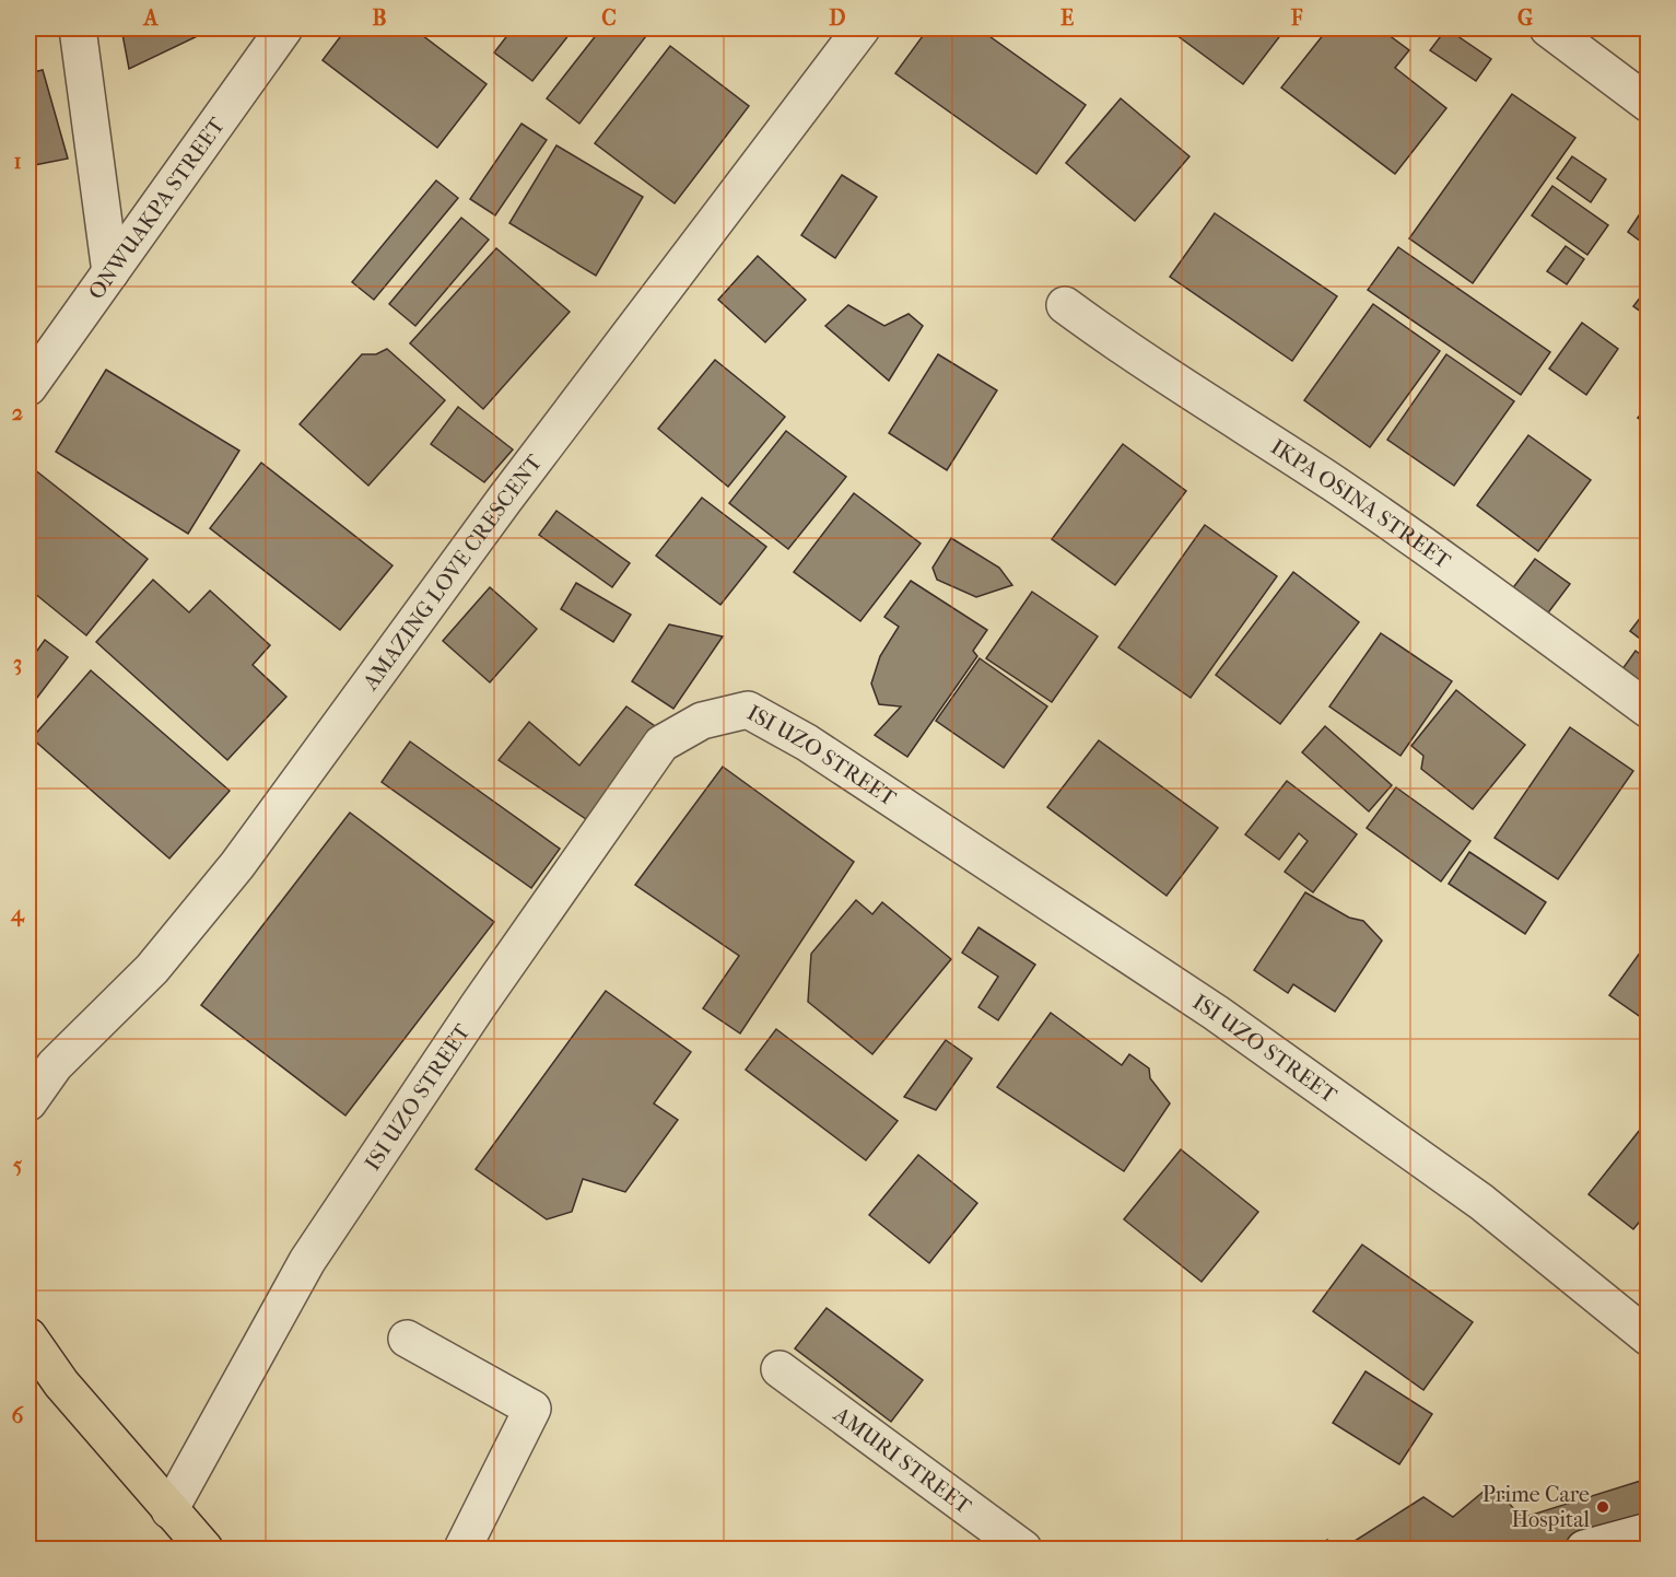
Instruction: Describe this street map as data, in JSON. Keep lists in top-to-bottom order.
{
  "streets": {
    "street": [
      "ONWUAKPA STREET",
      "IKPA OSINA STREET",
      "AMAZING LOVE CRESCENT",
      "ISI UZO STREET",
      "AMURI STREET"
    ]
  },
  "places": ["Prime Care Hospital"],
  "grid": {
    "columns": [
      "A",
      "B",
      "C",
      "D",
      "E",
      "F",
      "G"
    ],
    "rows": [
      "1",
      "2",
      "3",
      "4",
      "5",
      "6"
    ]
  }
}
